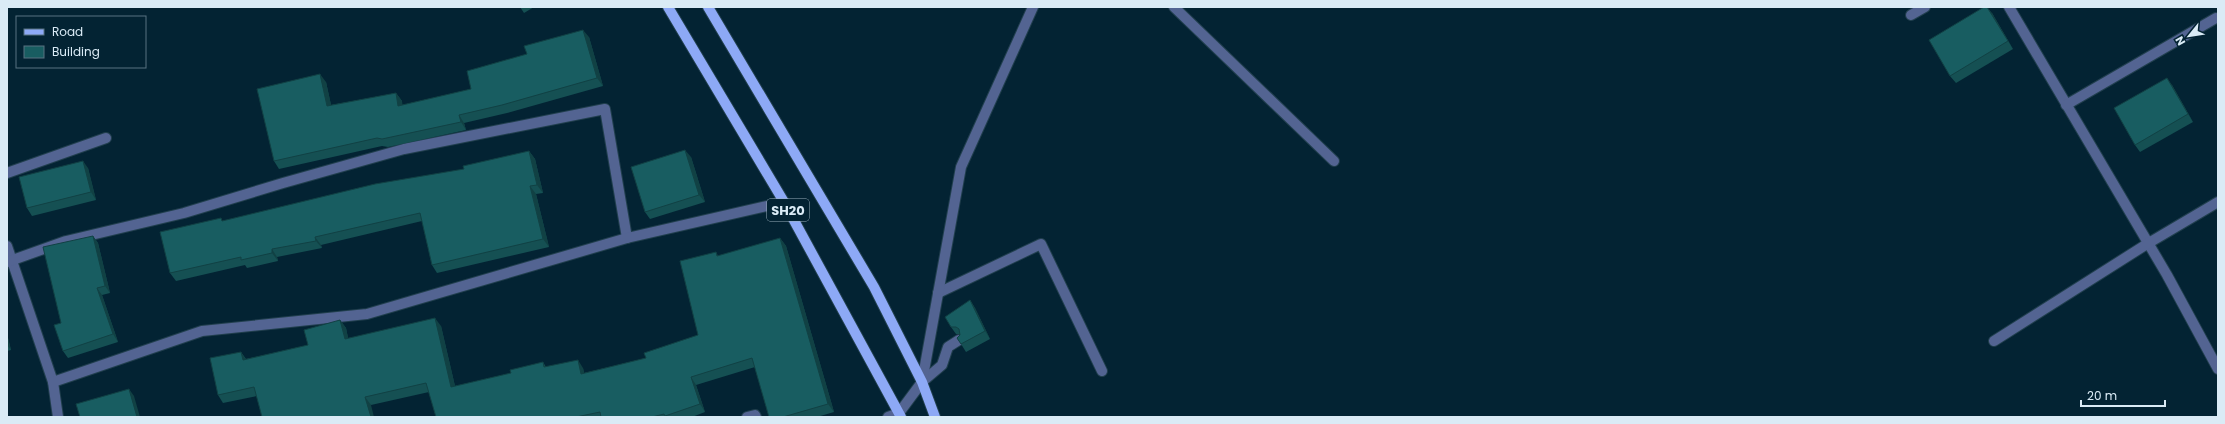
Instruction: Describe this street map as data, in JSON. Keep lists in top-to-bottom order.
{
  "streets": {
    "main road": ["SH20"]
  },
  "legend": ["Road", "Building"],
  "scale_bar": "20 m",
  "north": "bottom left"
}
